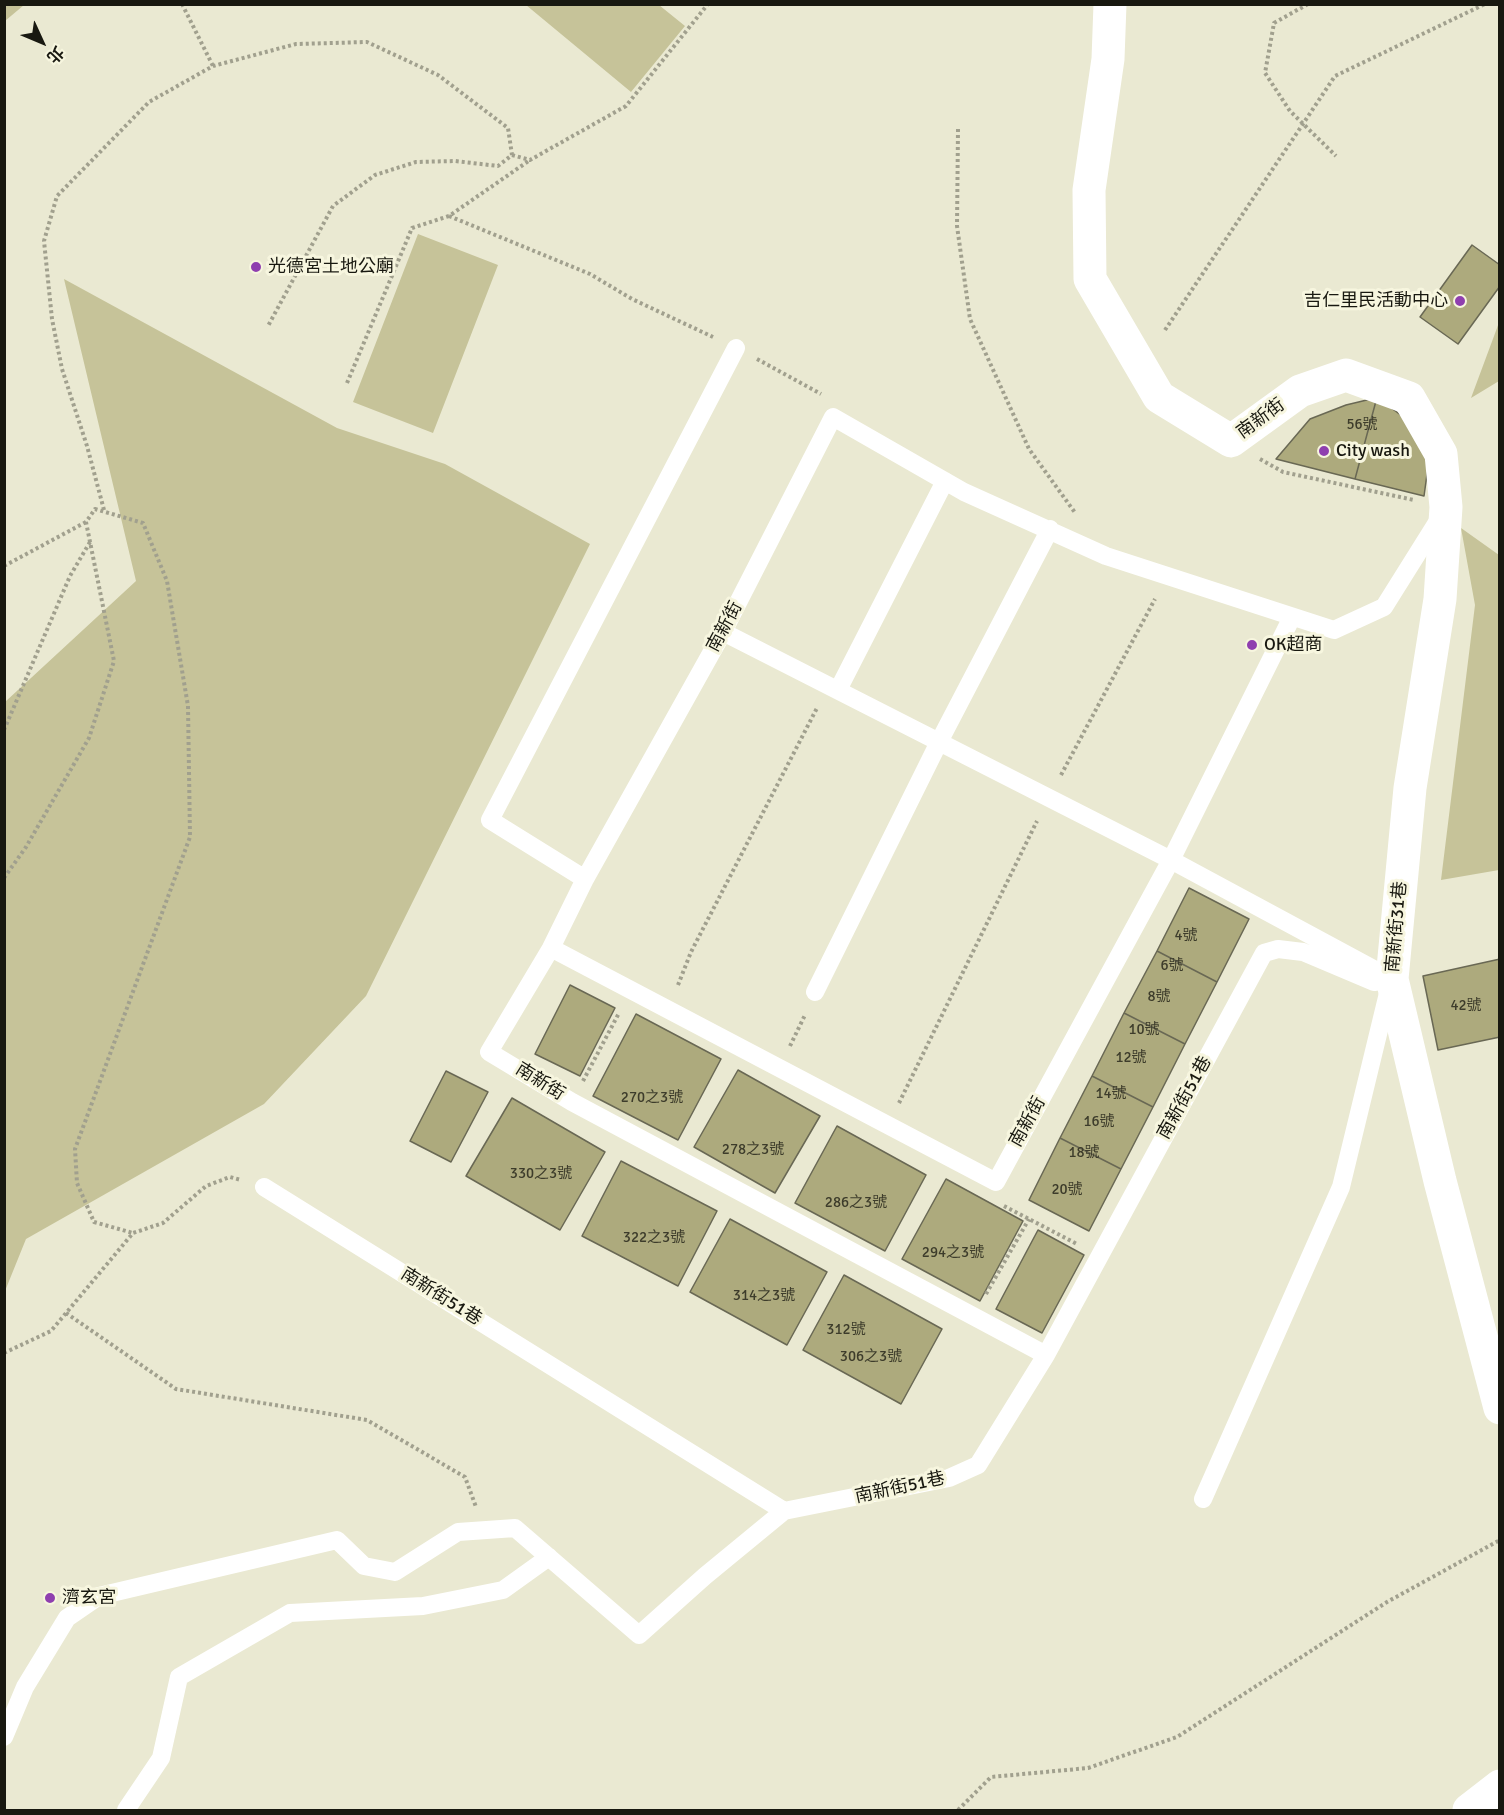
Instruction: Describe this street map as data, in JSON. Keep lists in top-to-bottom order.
{
  "streets": {
    "street": ["南新街", "南新街31巷"],
    "lane": ["南新街51巷"]
  },
  "crossings": [
    ["南新街", "南新街31巷"],
    ["南新街", "南新街51巷"],
    ["南新街31巷", "南新街51巷"]
  ],
  "places": [
    "光德宮土地公廟",
    "吉仁里民活動中心",
    "City wash",
    "OK超商",
    "濟玄宮"
  ],
  "house_numbers": [
    "56號",
    "4號",
    "6號",
    "8號",
    "42號",
    "10號",
    "12號",
    "14號",
    "270之3號",
    "16號",
    "278之3號",
    "18號",
    "330之3號",
    "20號",
    "286之3號",
    "322之3號",
    "294之3號",
    "314之3號",
    "312號",
    "306之3號"
  ],
  "north": "bottom right"
}
